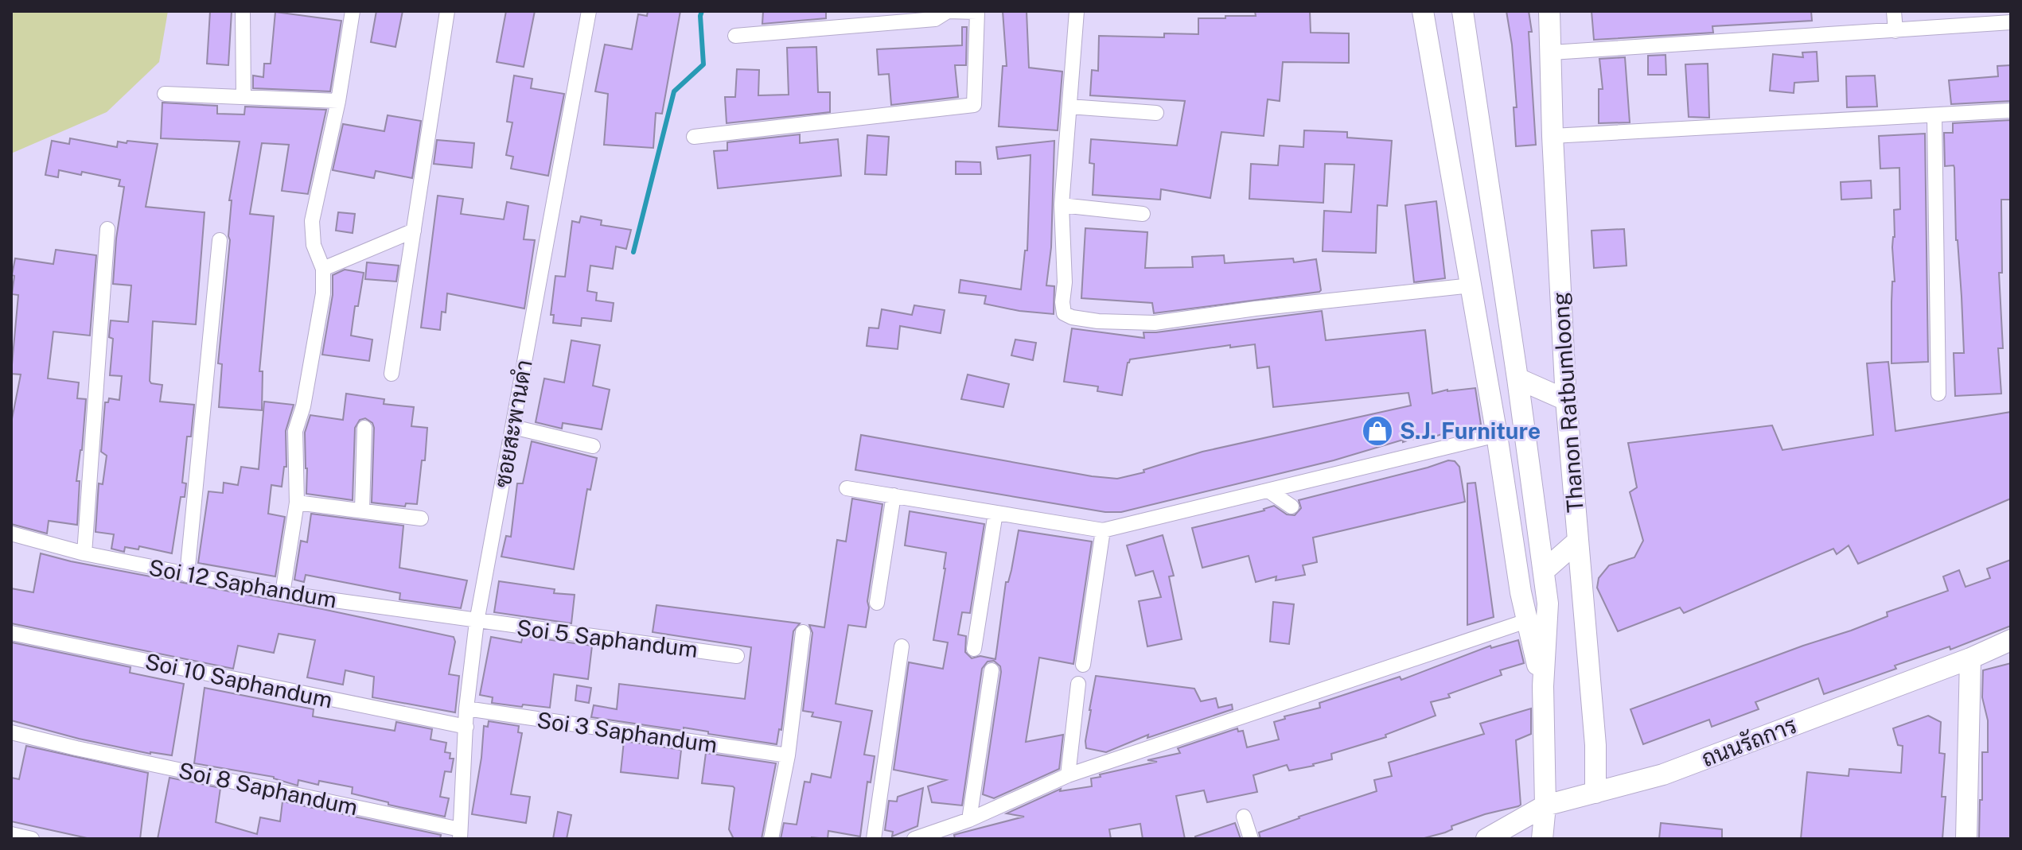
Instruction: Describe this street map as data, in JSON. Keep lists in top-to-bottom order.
{
  "streets": {
    "street": [
      "Thanon Ratbumloong",
      "ซอยสะพานดำ",
      "Soi 12 Saphandum",
      "Soi 5 Saphandum",
      "Soi 10 Saphandum",
      "Soi 3 Saphandum",
      "ถนนรัถการ",
      "Soi 8 Saphandum"
    ]
  },
  "crossings": [
    ["Thanon Ratbumloong", "ถนนรัถการ"],
    ["ซอยสะพานดำ", "Soi 12 Saphandum"],
    ["ซอยสะพานดำ", "Soi 5 Saphandum"],
    ["ซอยสะพานดำ", "Soi 10 Saphandum"],
    ["ซอยสะพานดำ", "Soi 3 Saphandum"],
    ["ซอยสะพานดำ", "Soi 8 Saphandum"],
    ["Soi 12 Saphandum", "Soi 5 Saphandum"]
  ],
  "places": {
    "shop": ["S.J. Furniture"]
  }
}
